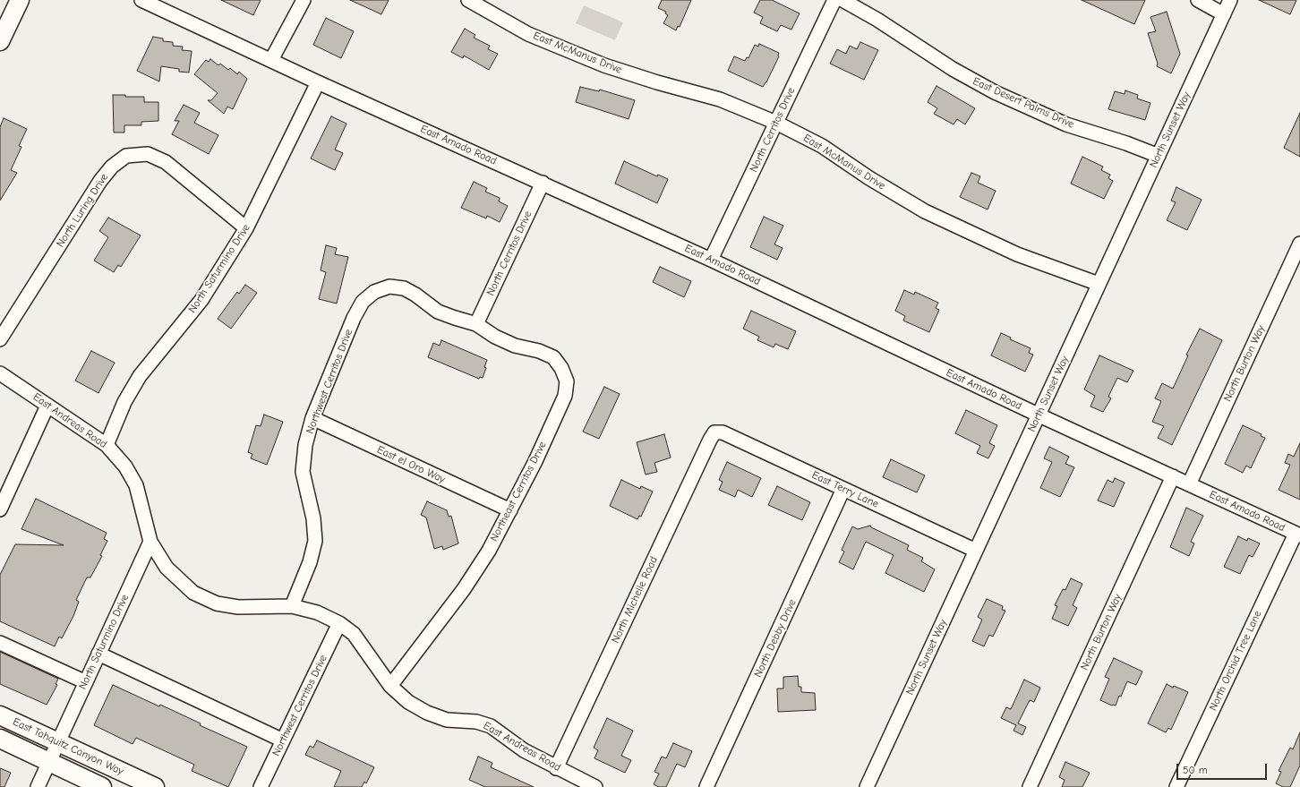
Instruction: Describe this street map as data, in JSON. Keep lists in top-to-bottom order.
{
  "streets": {
    "main road": ["East Tahquitz Canyon Way"],
    "street": [
      "East McManus Drive",
      "East Desert Palms Drive",
      "North Cerritos Drive",
      "North Sunset Way",
      "East Amado Road",
      "North Luring Drive",
      "North Saturmino Drive",
      "North Burton Way",
      "Northwest Cerritos Drive",
      "East Andreas Road",
      "East el Oro Way",
      "East Terry Lane",
      "Northeast Cerritos Drive",
      "North Michelle Road",
      "North Debby Drive",
      "North Orchid Tree Lane"
    ]
  },
  "crossings": [
    ["East McManus Drive", "North Cerritos Drive"],
    ["East McManus Drive", "North Sunset Way"],
    ["East Desert Palms Drive", "North Sunset Way"],
    ["North Cerritos Drive", "East Amado Road"],
    ["North Cerritos Drive", "Northwest Cerritos Drive"],
    ["North Cerritos Drive", "Northeast Cerritos Drive"],
    ["North Sunset Way", "East Amado Road"],
    ["North Sunset Way", "East Terry Lane"],
    ["East Amado Road", "North Saturmino Drive"],
    ["East Amado Road", "North Burton Way"],
    ["East Amado Road", "North Orchid Tree Lane"],
    ["North Luring Drive", "North Saturmino Drive"],
    ["North Saturmino Drive", "East Andreas Road"],
    ["North Saturmino Drive", "East Tahquitz Canyon Way"],
    ["Northwest Cerritos Drive", "East Andreas Road"],
    ["Northwest Cerritos Drive", "East el Oro Way"],
    ["Northwest Cerritos Drive", "Northeast Cerritos Drive"],
    ["East Andreas Road", "Northeast Cerritos Drive"],
    ["East Andreas Road", "North Michelle Road"],
    ["East el Oro Way", "Northeast Cerritos Drive"],
    ["East Terry Lane", "North Michelle Road"],
    ["East Terry Lane", "North Debby Drive"]
  ],
  "scale_bar": "50 m"
}
